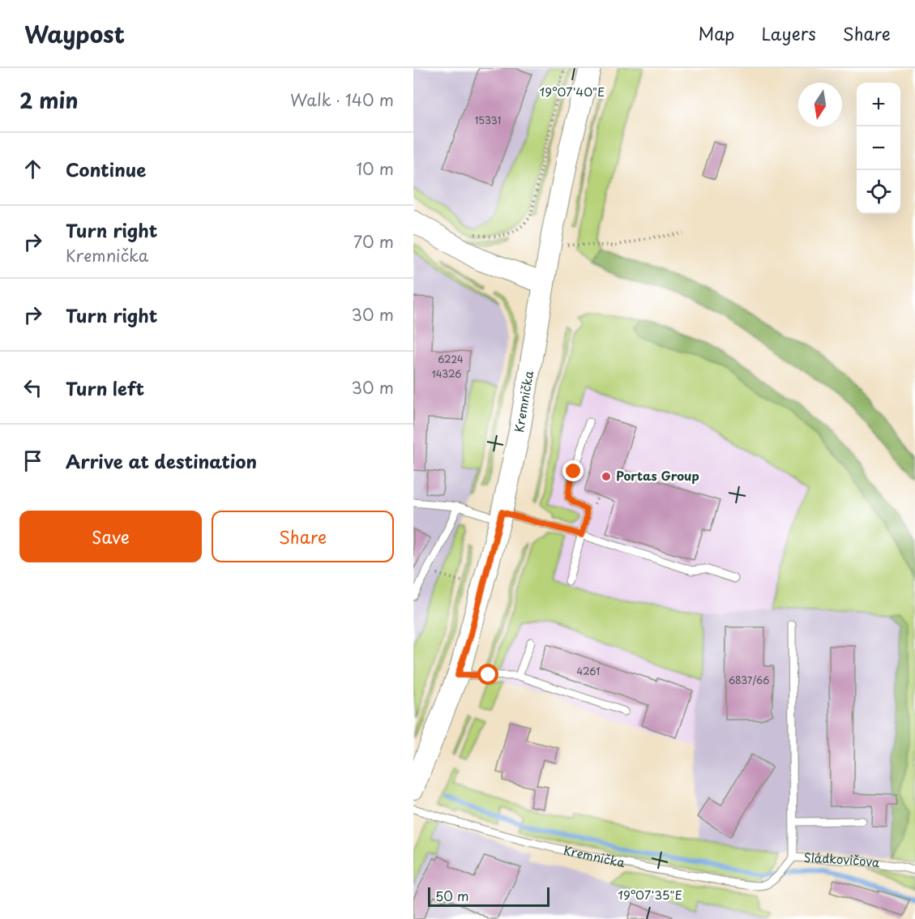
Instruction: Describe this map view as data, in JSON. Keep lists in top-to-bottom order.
{
  "streets": {
    "main road": ["Kremnička"],
    "lane": ["Sládkovičova"]
  },
  "crossings": [
    ["Kremnička", "Sládkovičova"]
  ],
  "places": ["Portas Group"],
  "house_numbers": [
    "15331",
    "6224",
    "14326",
    "4261",
    "6837/66"
  ],
  "scale_bar": "50 m",
  "north": "bottom",
  "page": {
    "header": "Waypost",
    "nav": ["Map", "Layers", "Share"],
    "heading": ["2 min", "Walk · 140 m"],
    "map_buttons": ["+", "−"],
    "list": [
      ["Continue", "10 m"],
      ["Turn right", "Kremnička", "70 m"],
      ["Turn right", "30 m"],
      ["Turn left", "30 m"],
      "Arrive at destination"
    ],
    "buttons": ["Save", "Share"],
    "scale": "50 m"
  },
  "coordinates": ["19°07'40\"E", "19°07'35\"E"]
}
